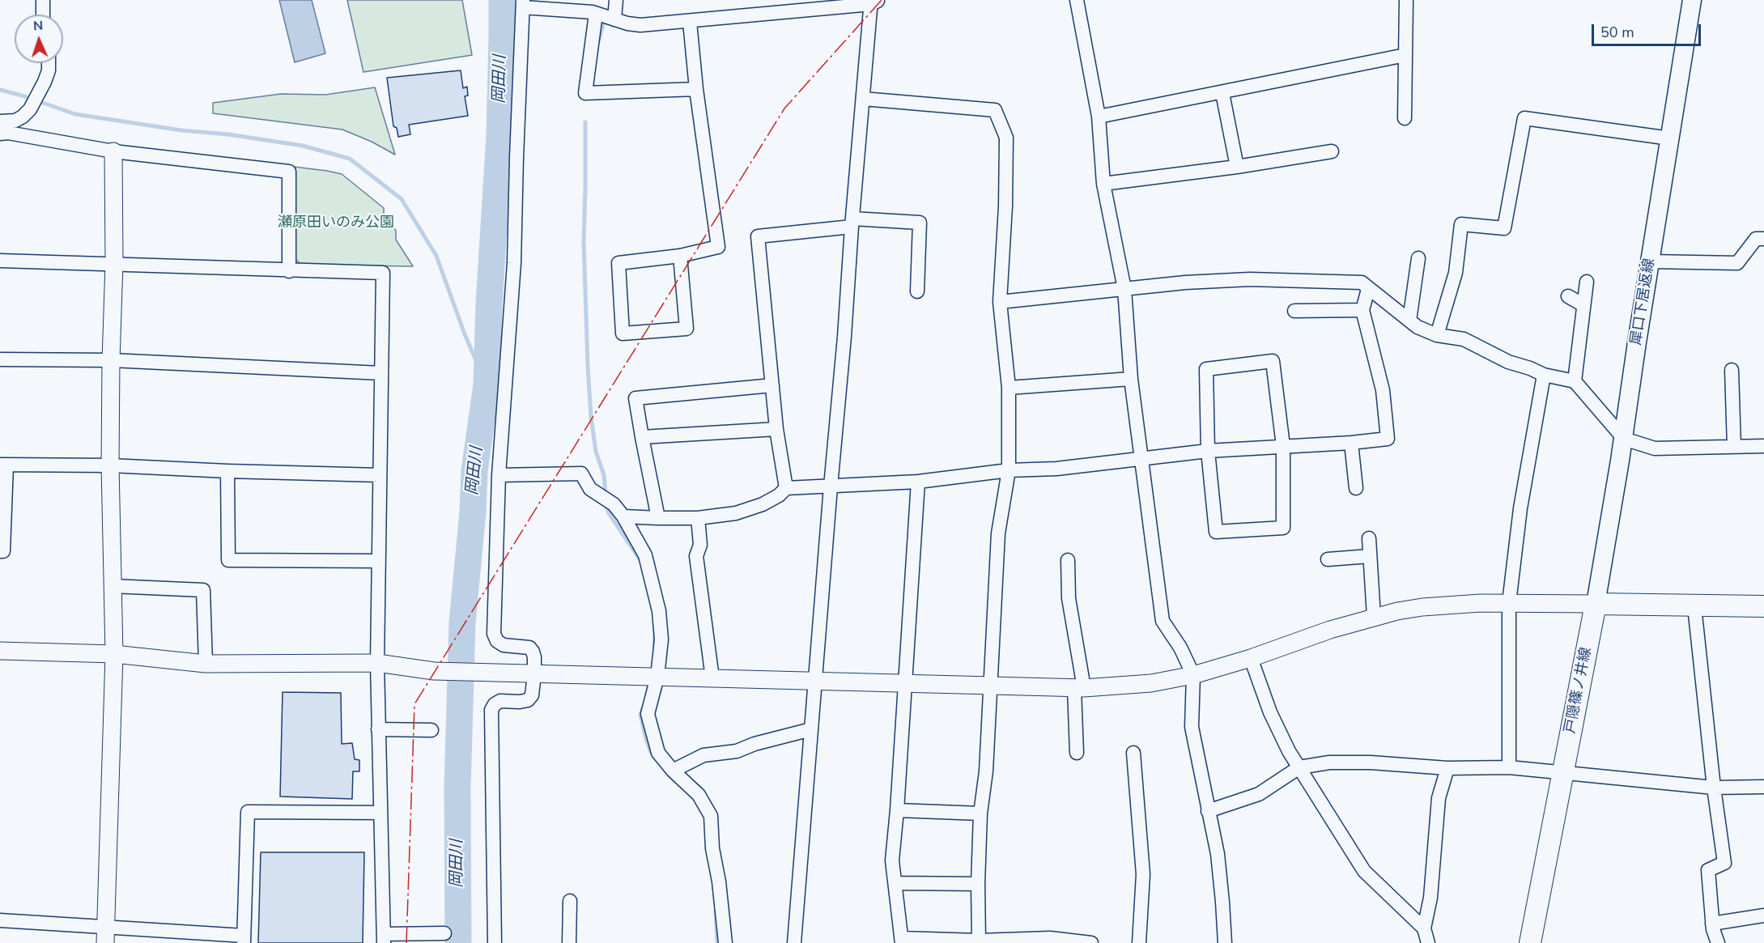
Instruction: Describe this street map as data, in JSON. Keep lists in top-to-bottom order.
{
  "streets": {
    "main road": ["犀口下居返線", "戸隠篠ノ井線"]
  },
  "crossings": [
    ["犀口下居返線", "戸隠篠ノ井線"]
  ],
  "water": ["岡田川"],
  "parks": ["瀬原田いのみ公園"],
  "scale_bar": "50 m",
  "north": "top"
}
